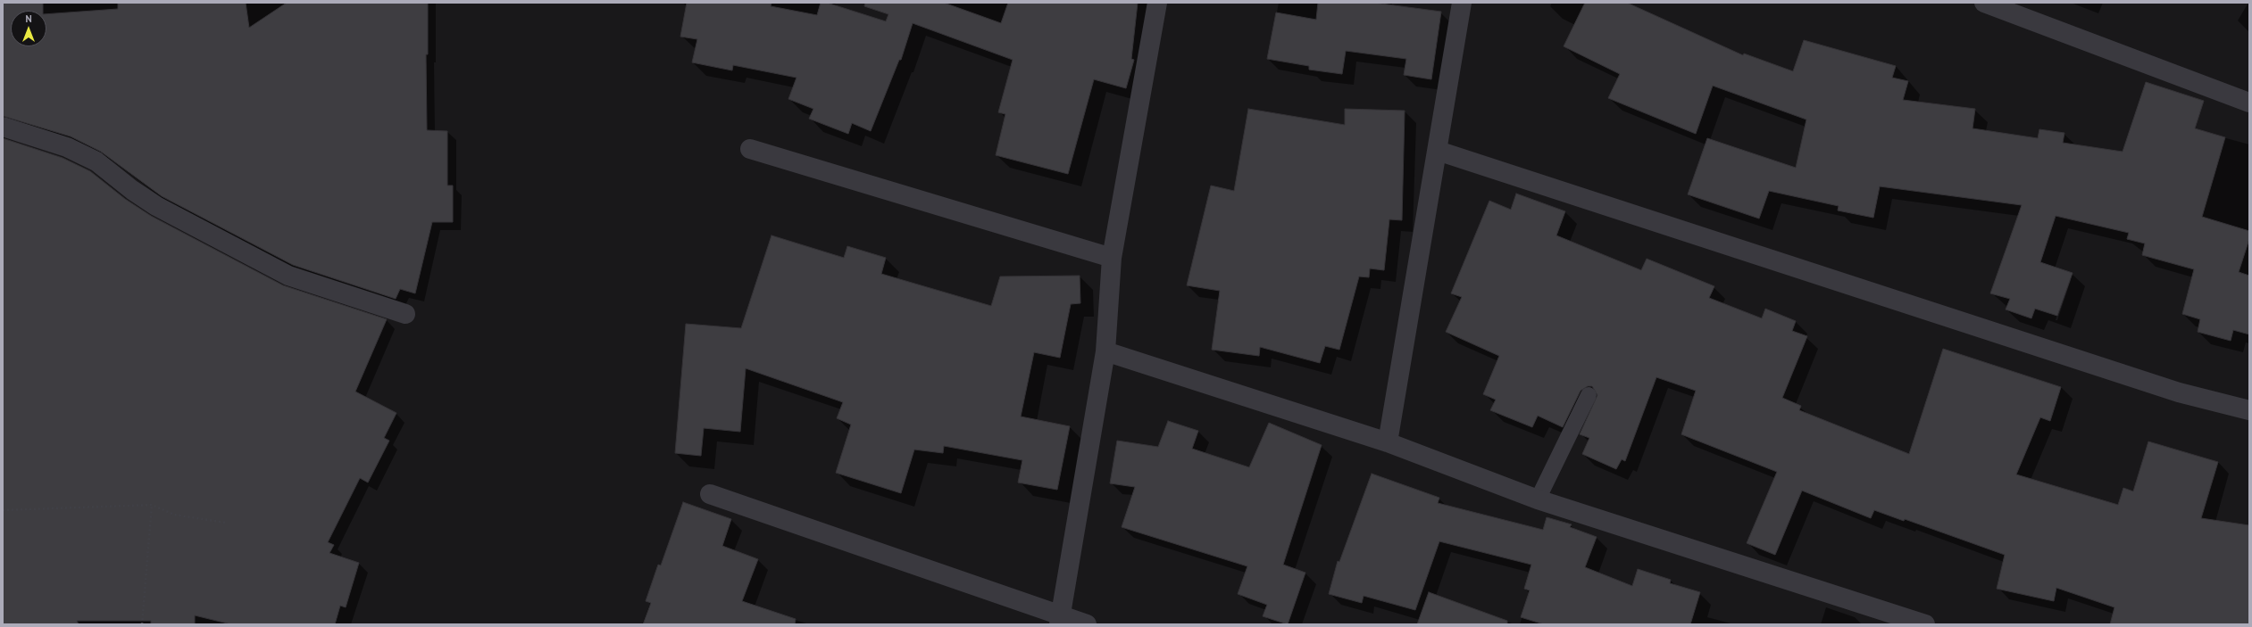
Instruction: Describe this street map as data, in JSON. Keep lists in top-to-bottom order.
{
  "north": "top"
}
